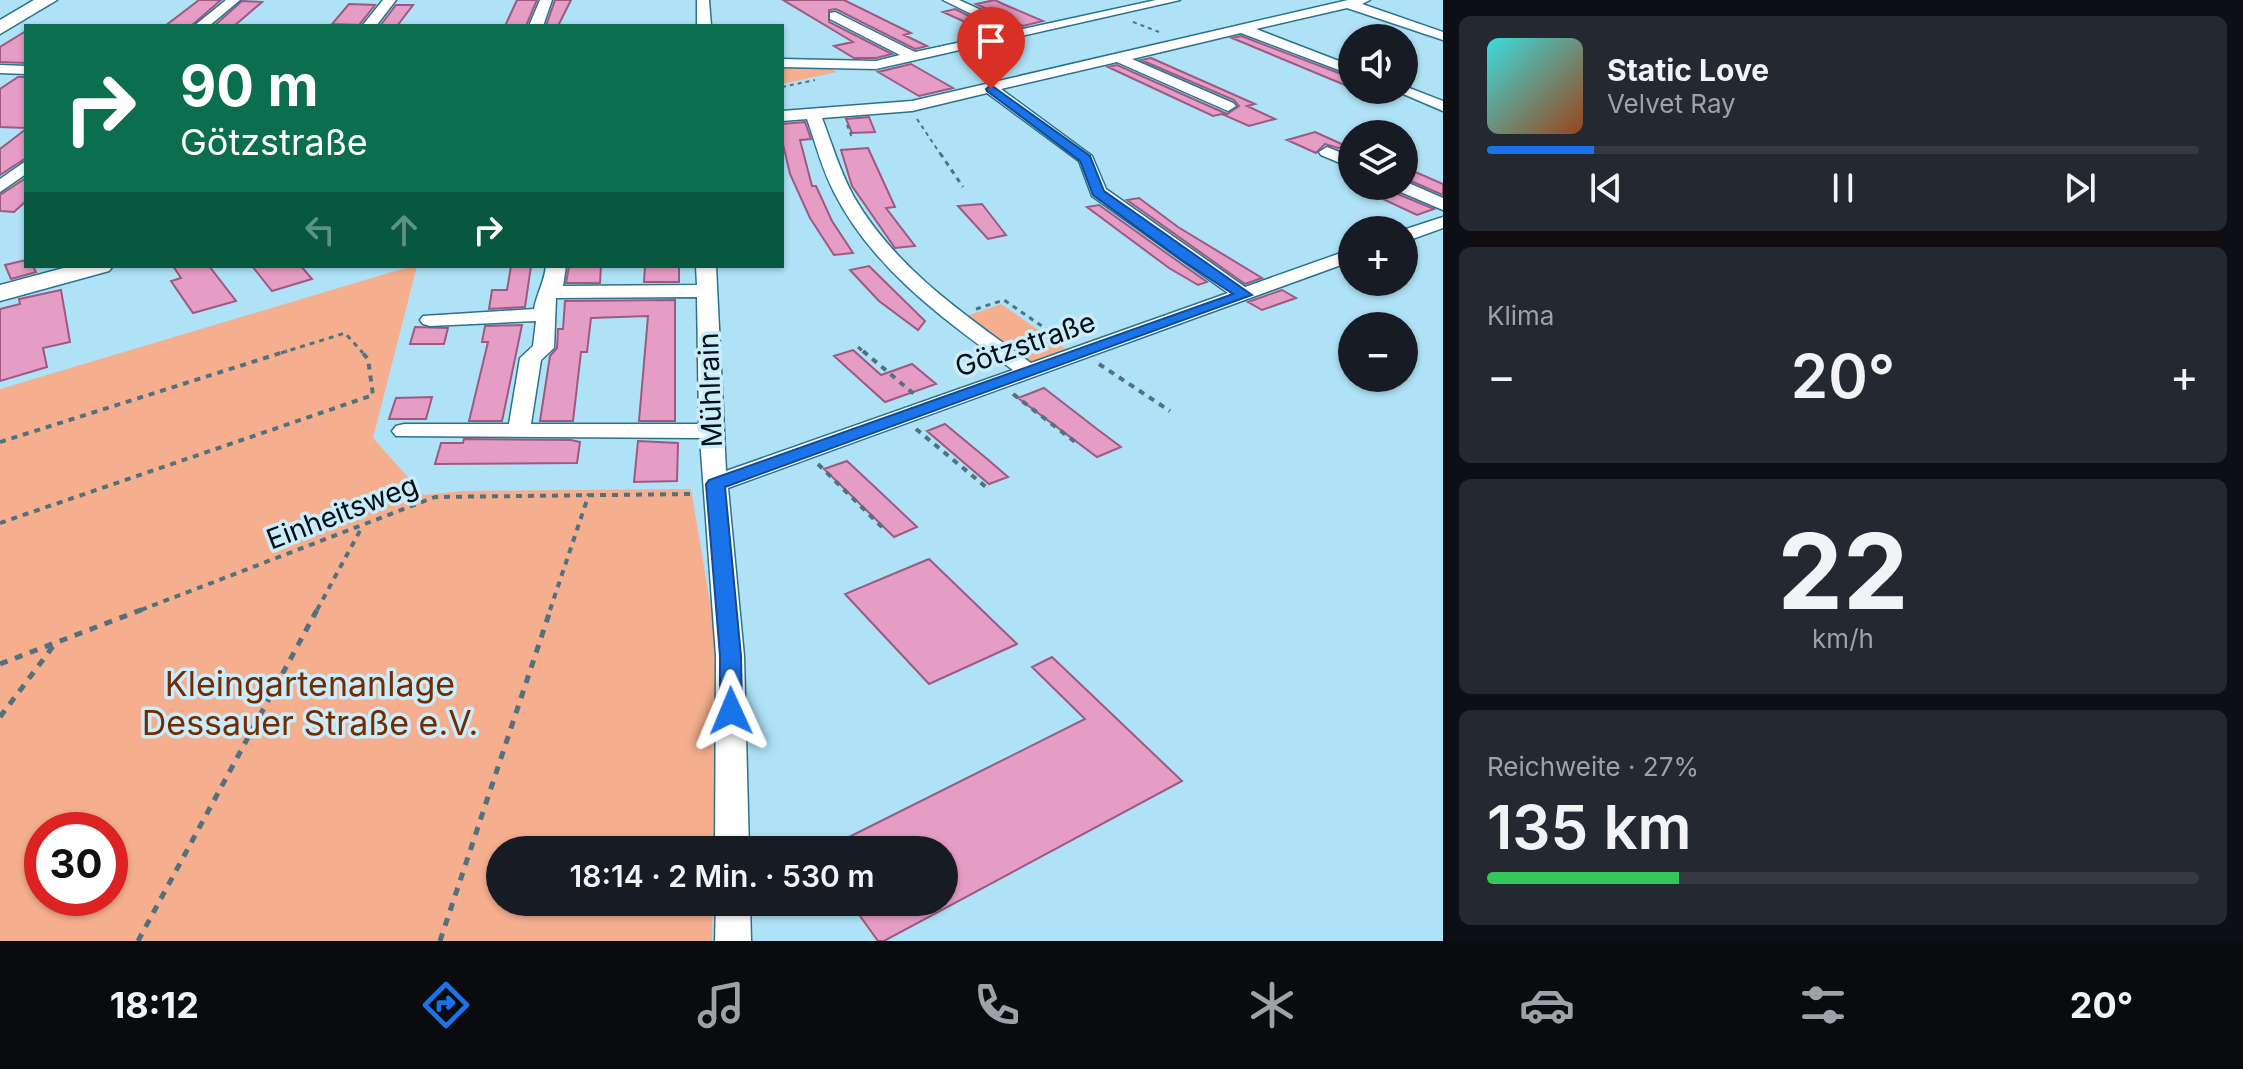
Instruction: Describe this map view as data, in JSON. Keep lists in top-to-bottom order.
{
  "streets": {
    "street": ["Götzstraße", "Mühlrain"],
    "path": ["Einheitsweg"]
  },
  "crossings": [
    ["Götzstraße", "Mühlrain"],
    ["Götzstraße", "Einheitsweg"],
    ["Mühlrain", "Einheitsweg"]
  ],
  "parks": ["Kleingartenanlage Dessauer Straße e.V."],
  "page": {
    "map_buttons": ["+", "−"],
    "turn": ["90 m", "Götzstraße"],
    "song": ["Static Love", "Velvet Ray"],
    "tile": [
      "Klima",
      ["22", "km/h"],
      ["Reichweite · 27%", "135 km"]
    ],
    "heat": ["−", "20°", "+"],
    "limit": "30",
    "trip": "18:14 · 2 Min. · 530 m",
    "tabs": ["18:12", "20°"]
  }
}
